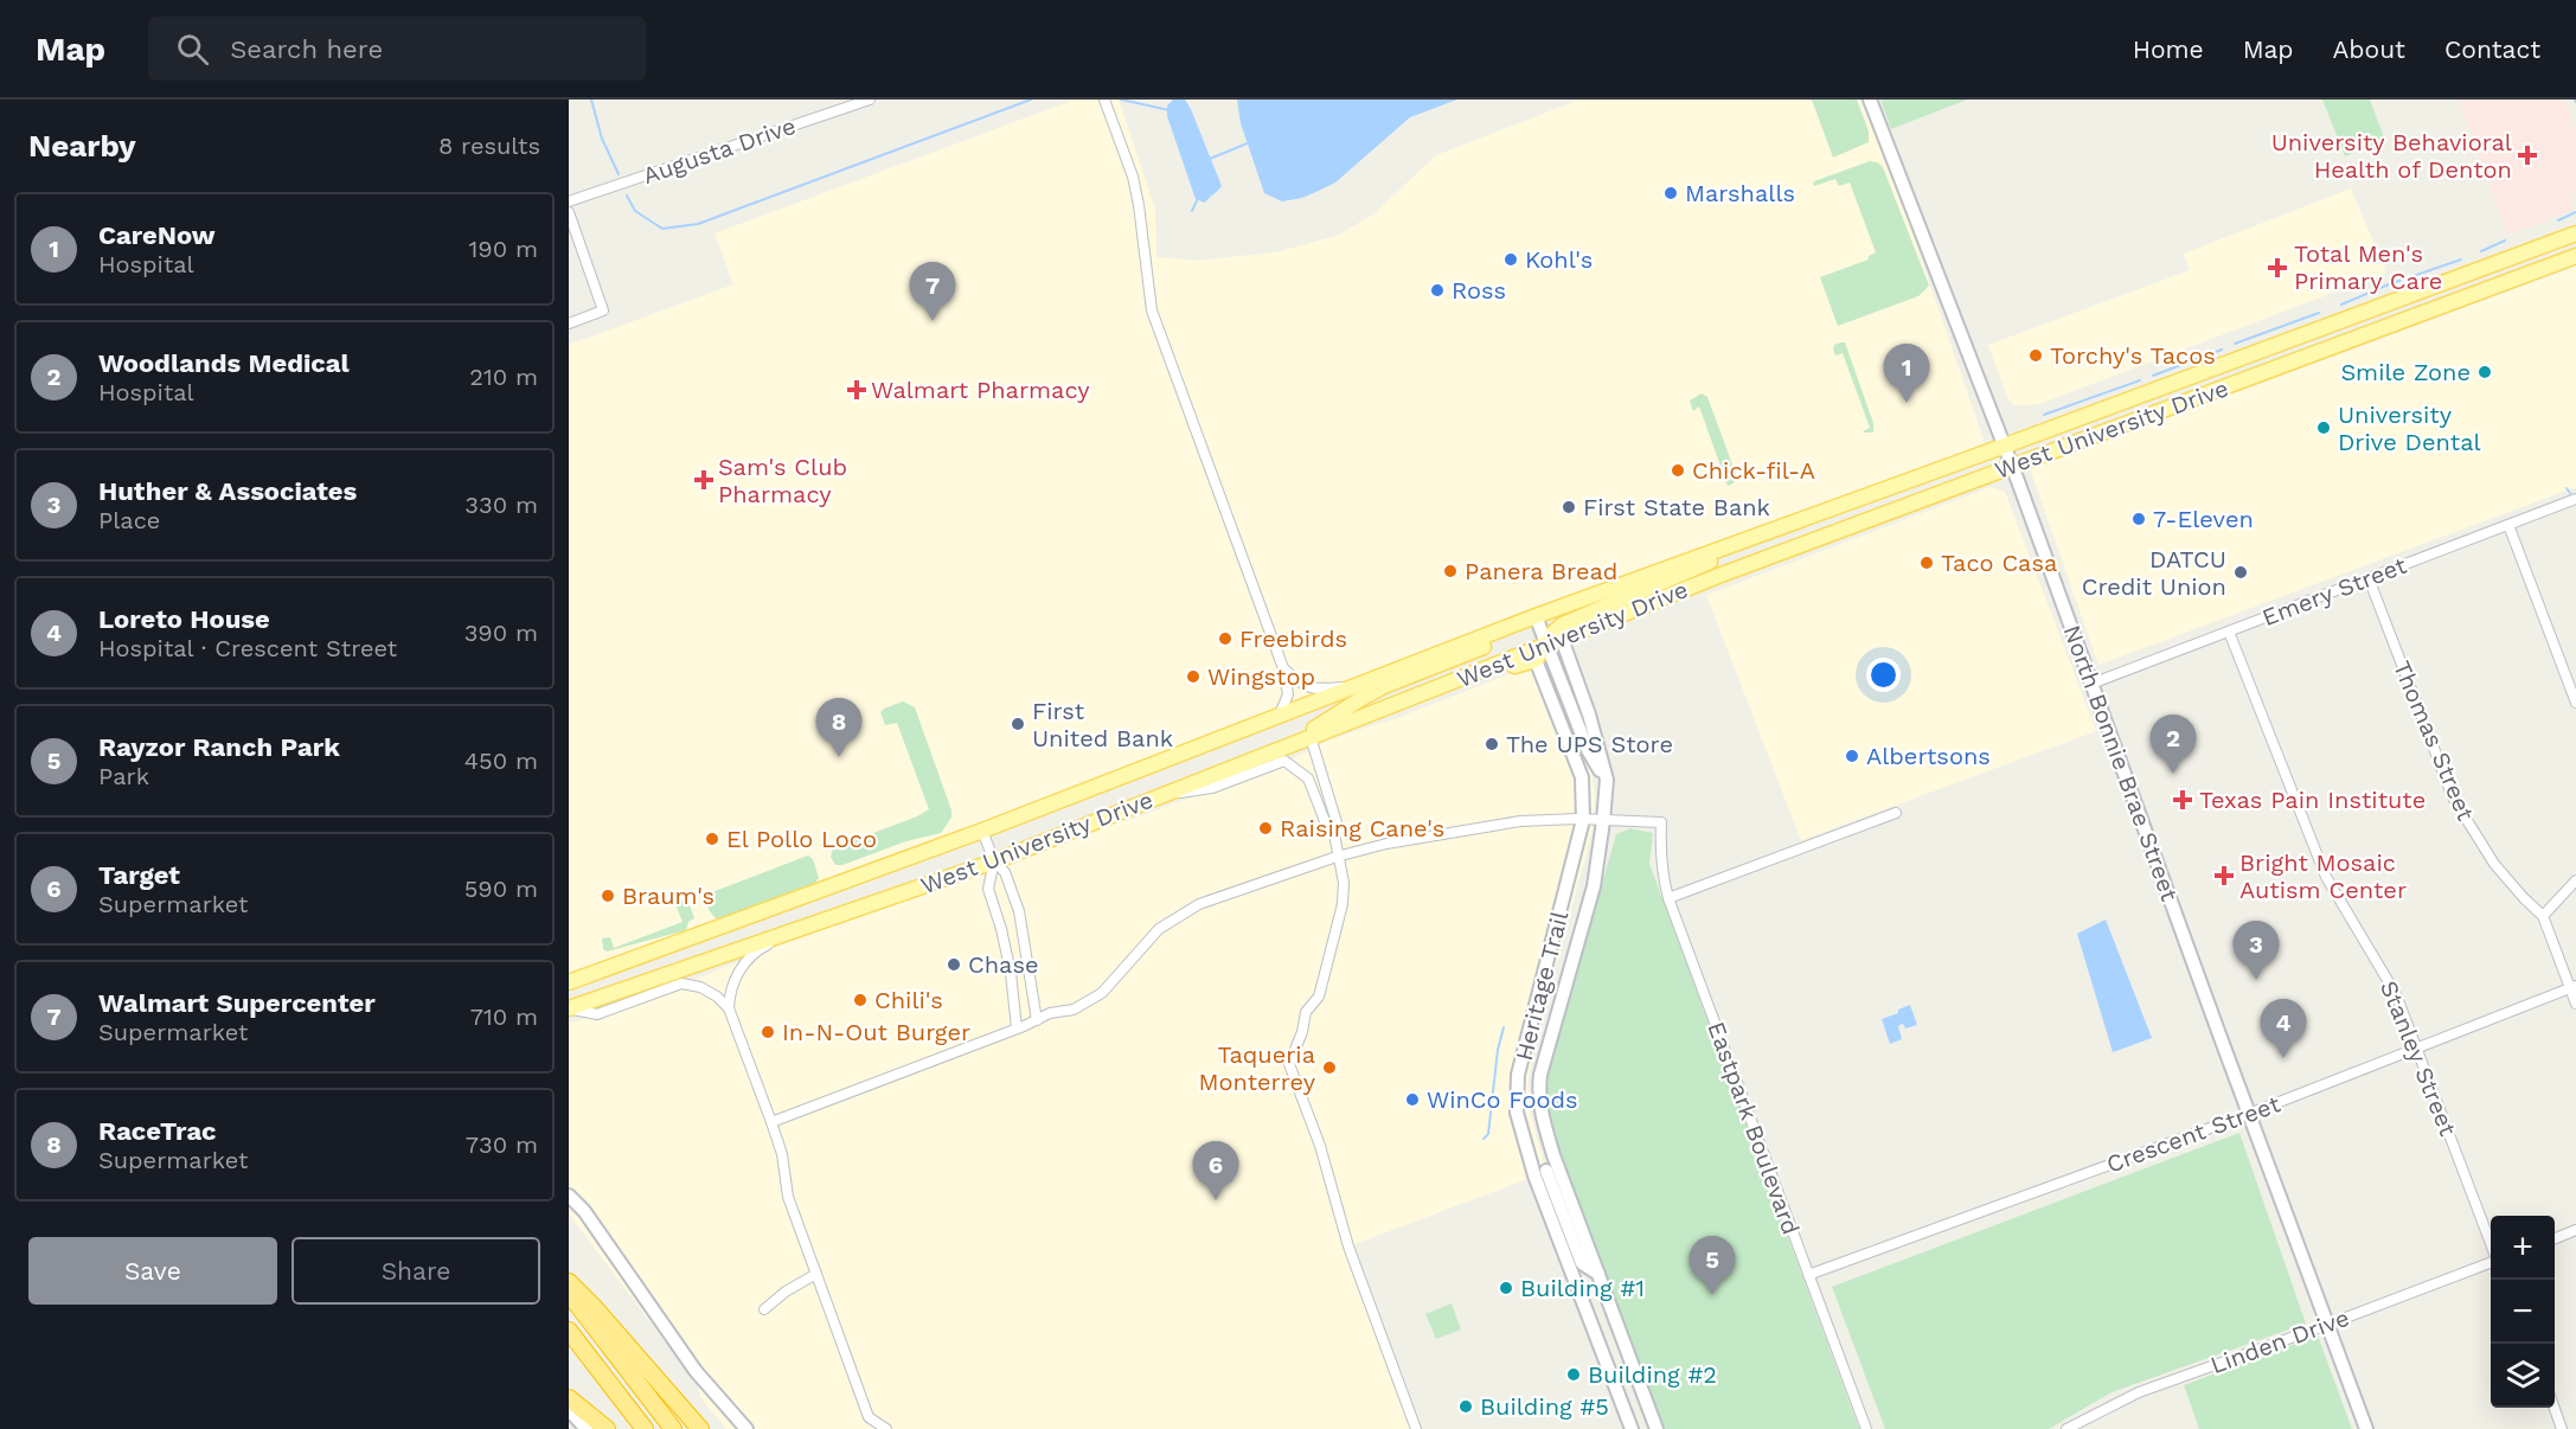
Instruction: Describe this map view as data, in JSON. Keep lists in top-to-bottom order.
{
  "streets": {
    "main road": ["West University Drive"],
    "street": [
      "Augusta Drive",
      "Emery Street",
      "Thomas Street",
      "North Bonnie Brae Street",
      "Heritage Trail",
      "Stanley Street",
      "Eastpark Boulevard",
      "Crescent Street",
      "Linden Drive"
    ]
  },
  "crossings": [
    ["West University Drive", "North Bonnie Brae Street"],
    ["West University Drive", "Heritage Trail"],
    ["Emery Street", "Thomas Street"],
    ["Emery Street", "North Bonnie Brae Street"],
    ["Emery Street", "Stanley Street"],
    ["Thomas Street", "Crescent Street"],
    ["North Bonnie Brae Street", "Crescent Street"],
    ["North Bonnie Brae Street", "Linden Drive"],
    ["Heritage Trail", "Eastpark Boulevard"],
    ["Stanley Street", "Crescent Street"],
    ["Eastpark Boulevard", "Crescent Street"]
  ],
  "places": {
    "health": [
      "University Behavioral Health of Denton",
      "Total Men's Primary Care",
      "Walmart Pharmacy",
      "Sam's Club Pharmacy",
      "Texas Pain Institute",
      "Bright Mosaic Autism Center"
    ],
    "other": [
      "Marshalls",
      "Kohl's",
      "Ross",
      "Torchy's Tacos",
      "Smile Zone",
      "University Drive Dental",
      "Chick-fil-A",
      "First State Bank",
      "7-Eleven",
      "Taco Casa",
      "Panera Bread",
      "DATCU Credit Union",
      "Freebirds",
      "Wingstop",
      "First United Bank",
      "The UPS Store",
      "Albertsons",
      "Raising Cane's",
      "El Pollo Loco",
      "Braum's",
      "Chase",
      "Chili's",
      "In-N-Out Burger",
      "Taqueria Monterrey",
      "WinCo Foods",
      "Building #1",
      "Building #2",
      "Building #5"
    ]
  },
  "page": {
    "header": "Map",
    "search": "Search here",
    "nav": [
      "Home",
      "Map",
      "About",
      "Contact"
    ],
    "heading": ["Nearby", "8 results"],
    "list": [
      {
        "mark": "1",
        "name": "CareNow",
        "note": "Hospital",
        "value": "190 m"
      },
      {
        "mark": "2",
        "name": "Woodlands Medical",
        "note": "Hospital",
        "value": "210 m"
      },
      {
        "mark": "3",
        "name": "Huther & Associates",
        "note": "Place",
        "value": "330 m"
      },
      {
        "mark": "4",
        "name": "Loreto House",
        "note": "Hospital · Crescent Street",
        "value": "390 m"
      },
      {
        "mark": "5",
        "name": "Rayzor Ranch Park",
        "note": "Park",
        "value": "450 m"
      },
      {
        "mark": "6",
        "name": "Target",
        "note": "Supermarket",
        "value": "590 m"
      },
      {
        "mark": "7",
        "name": "Walmart Supercenter",
        "note": "Supermarket",
        "value": "710 m"
      },
      {
        "mark": "8",
        "name": "RaceTrac",
        "note": "Supermarket",
        "value": "730 m"
      }
    ],
    "pins": [
      "7",
      "1",
      "8",
      "2",
      "3",
      "4",
      "6",
      "5"
    ],
    "buttons": ["Save", "Share"],
    "map_buttons": ["+", "−"]
  }
}
